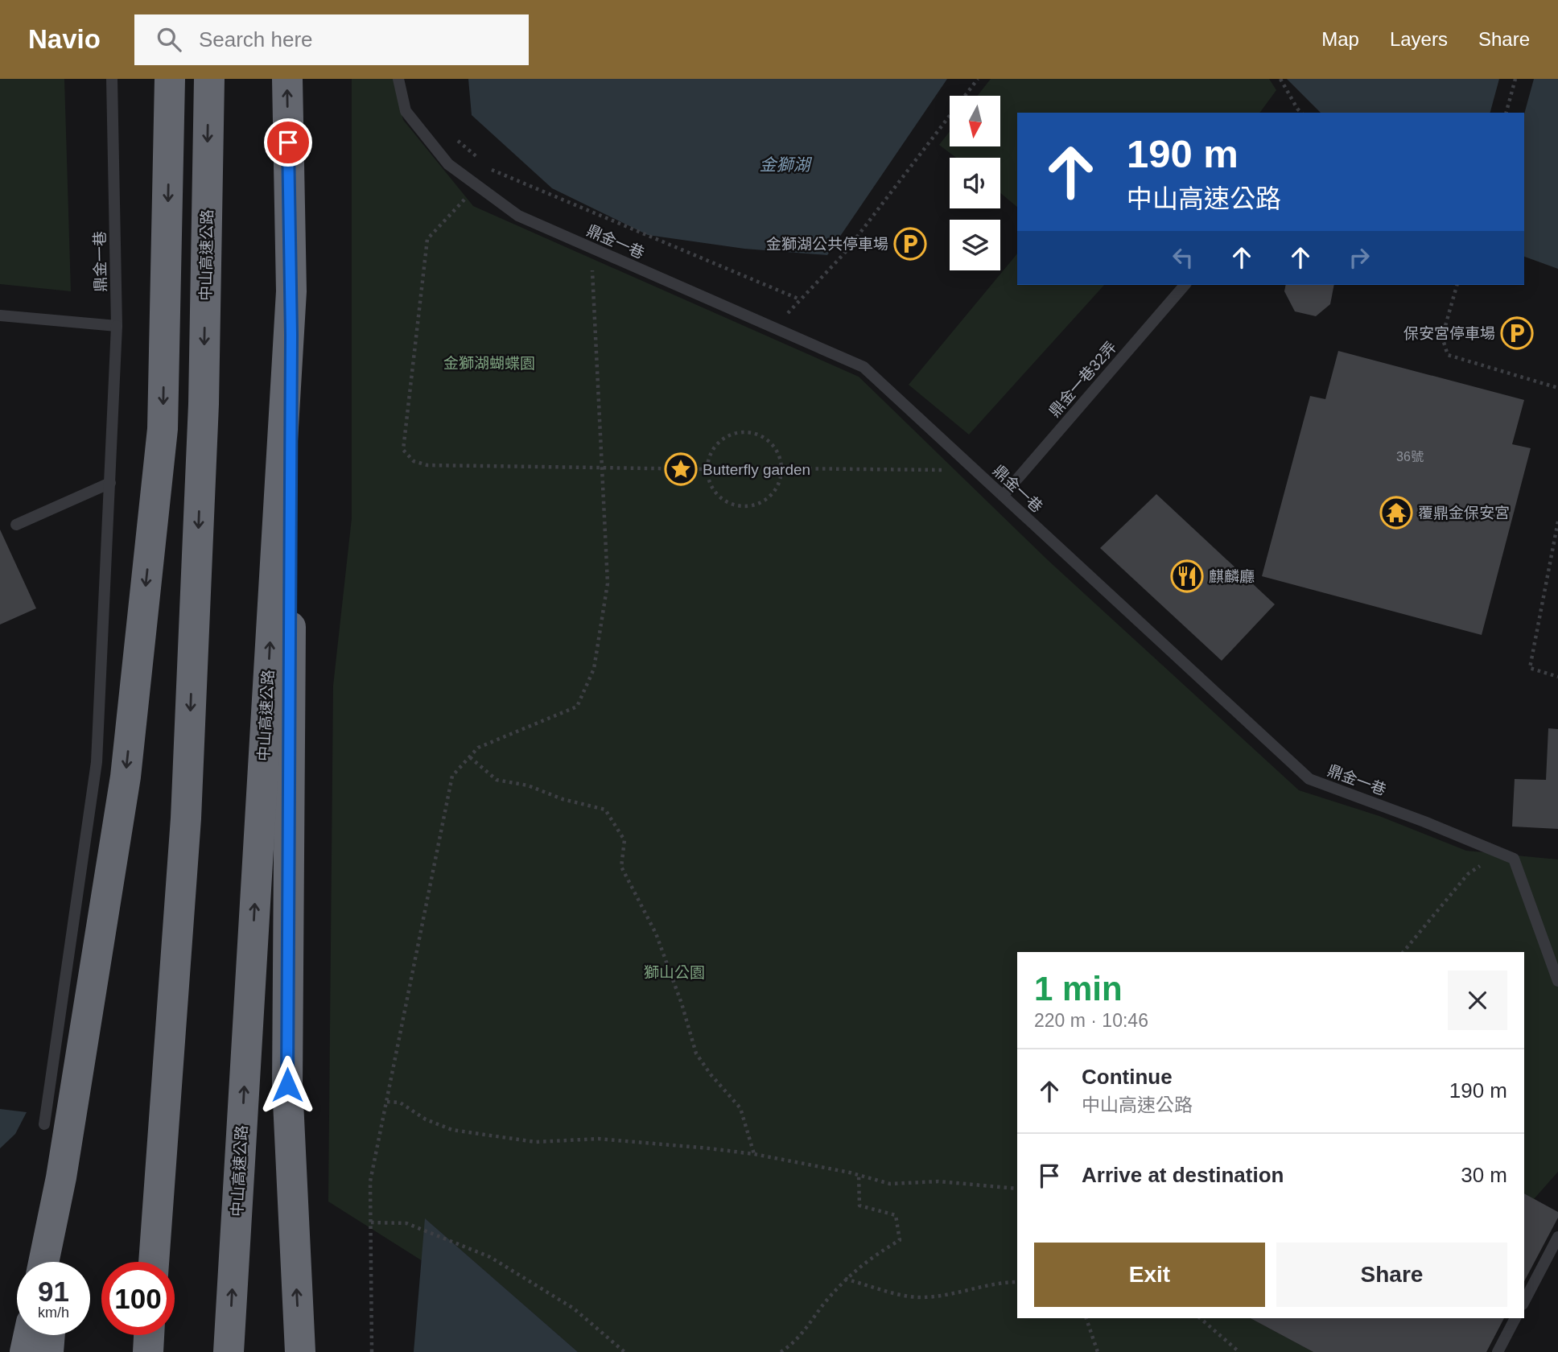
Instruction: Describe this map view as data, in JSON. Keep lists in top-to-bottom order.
{
  "streets": {
    "highway": ["中山高速公路"],
    "lane": ["鼎金一巷", "鼎金一巷32弄"]
  },
  "crossings": [
    ["鼎金一巷", "鼎金一巷32弄"]
  ],
  "water": ["金獅湖"],
  "parks": ["金獅湖蝴蝶園", "獅山公園"],
  "places": {
    "parking": ["金獅湖公共停車場", "保安宮停車場"],
    "place": ["Butterfly garden"],
    "temple": ["覆鼎金保安宮"],
    "restaurant": ["麒麟廳"]
  },
  "house_numbers": ["36號"],
  "north": "bottom",
  "page": {
    "header": "Navio",
    "search": "Search here",
    "nav": ["Map", "Layers", "Share"],
    "turn": ["190 m", "中山高速公路"],
    "heading": ["1 min", "220 m · 10:46"],
    "list": [
      {
        "name": "Continue",
        "note": "中山高速公路",
        "value": "190 m"
      },
      {
        "name": "Arrive at destination",
        "value": "30 m"
      }
    ],
    "buttons": ["Exit", "Share"],
    "speed": "91 km/h",
    "limit": "100"
  }
}
